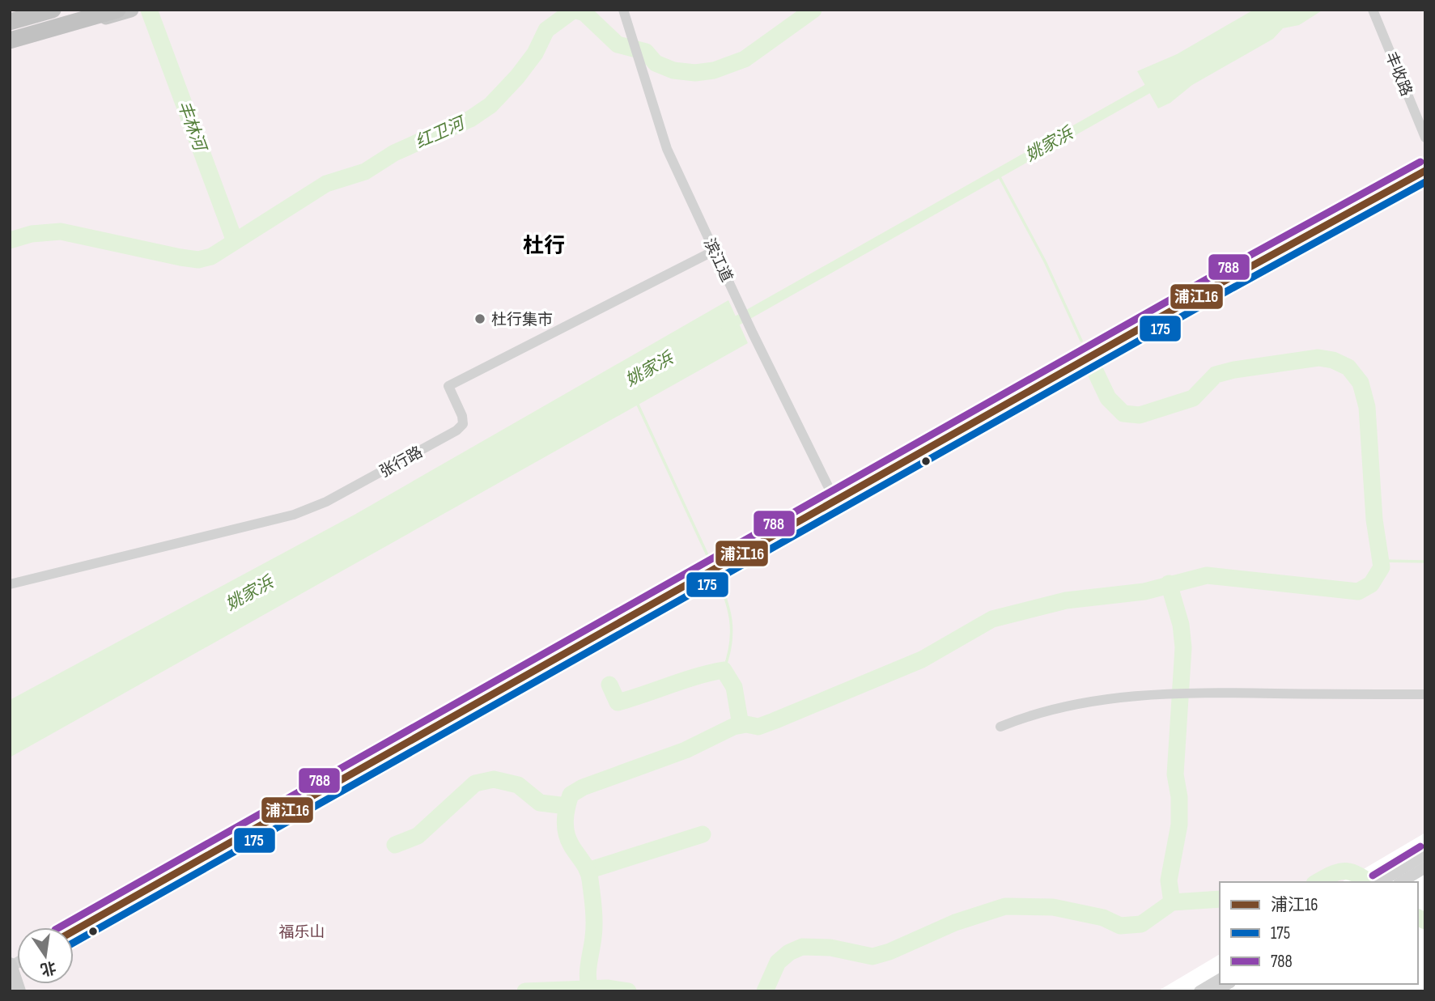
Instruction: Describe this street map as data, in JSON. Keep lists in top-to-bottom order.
{
  "streets": {
    "street": ["丰收路", "滨江道", "张行路"]
  },
  "crossings": [
    ["滨江道", "张行路"]
  ],
  "districts": ["杜行"],
  "water": ["丰林河", "红卫河", "姚家浜"],
  "parks": ["福乐山"],
  "places": ["杜行集市"],
  "lines": ["transit line 788", "transit line 浦江16", "transit line 175"],
  "legend": ["浦江16", "175", "788"],
  "north": "bottom"
}
